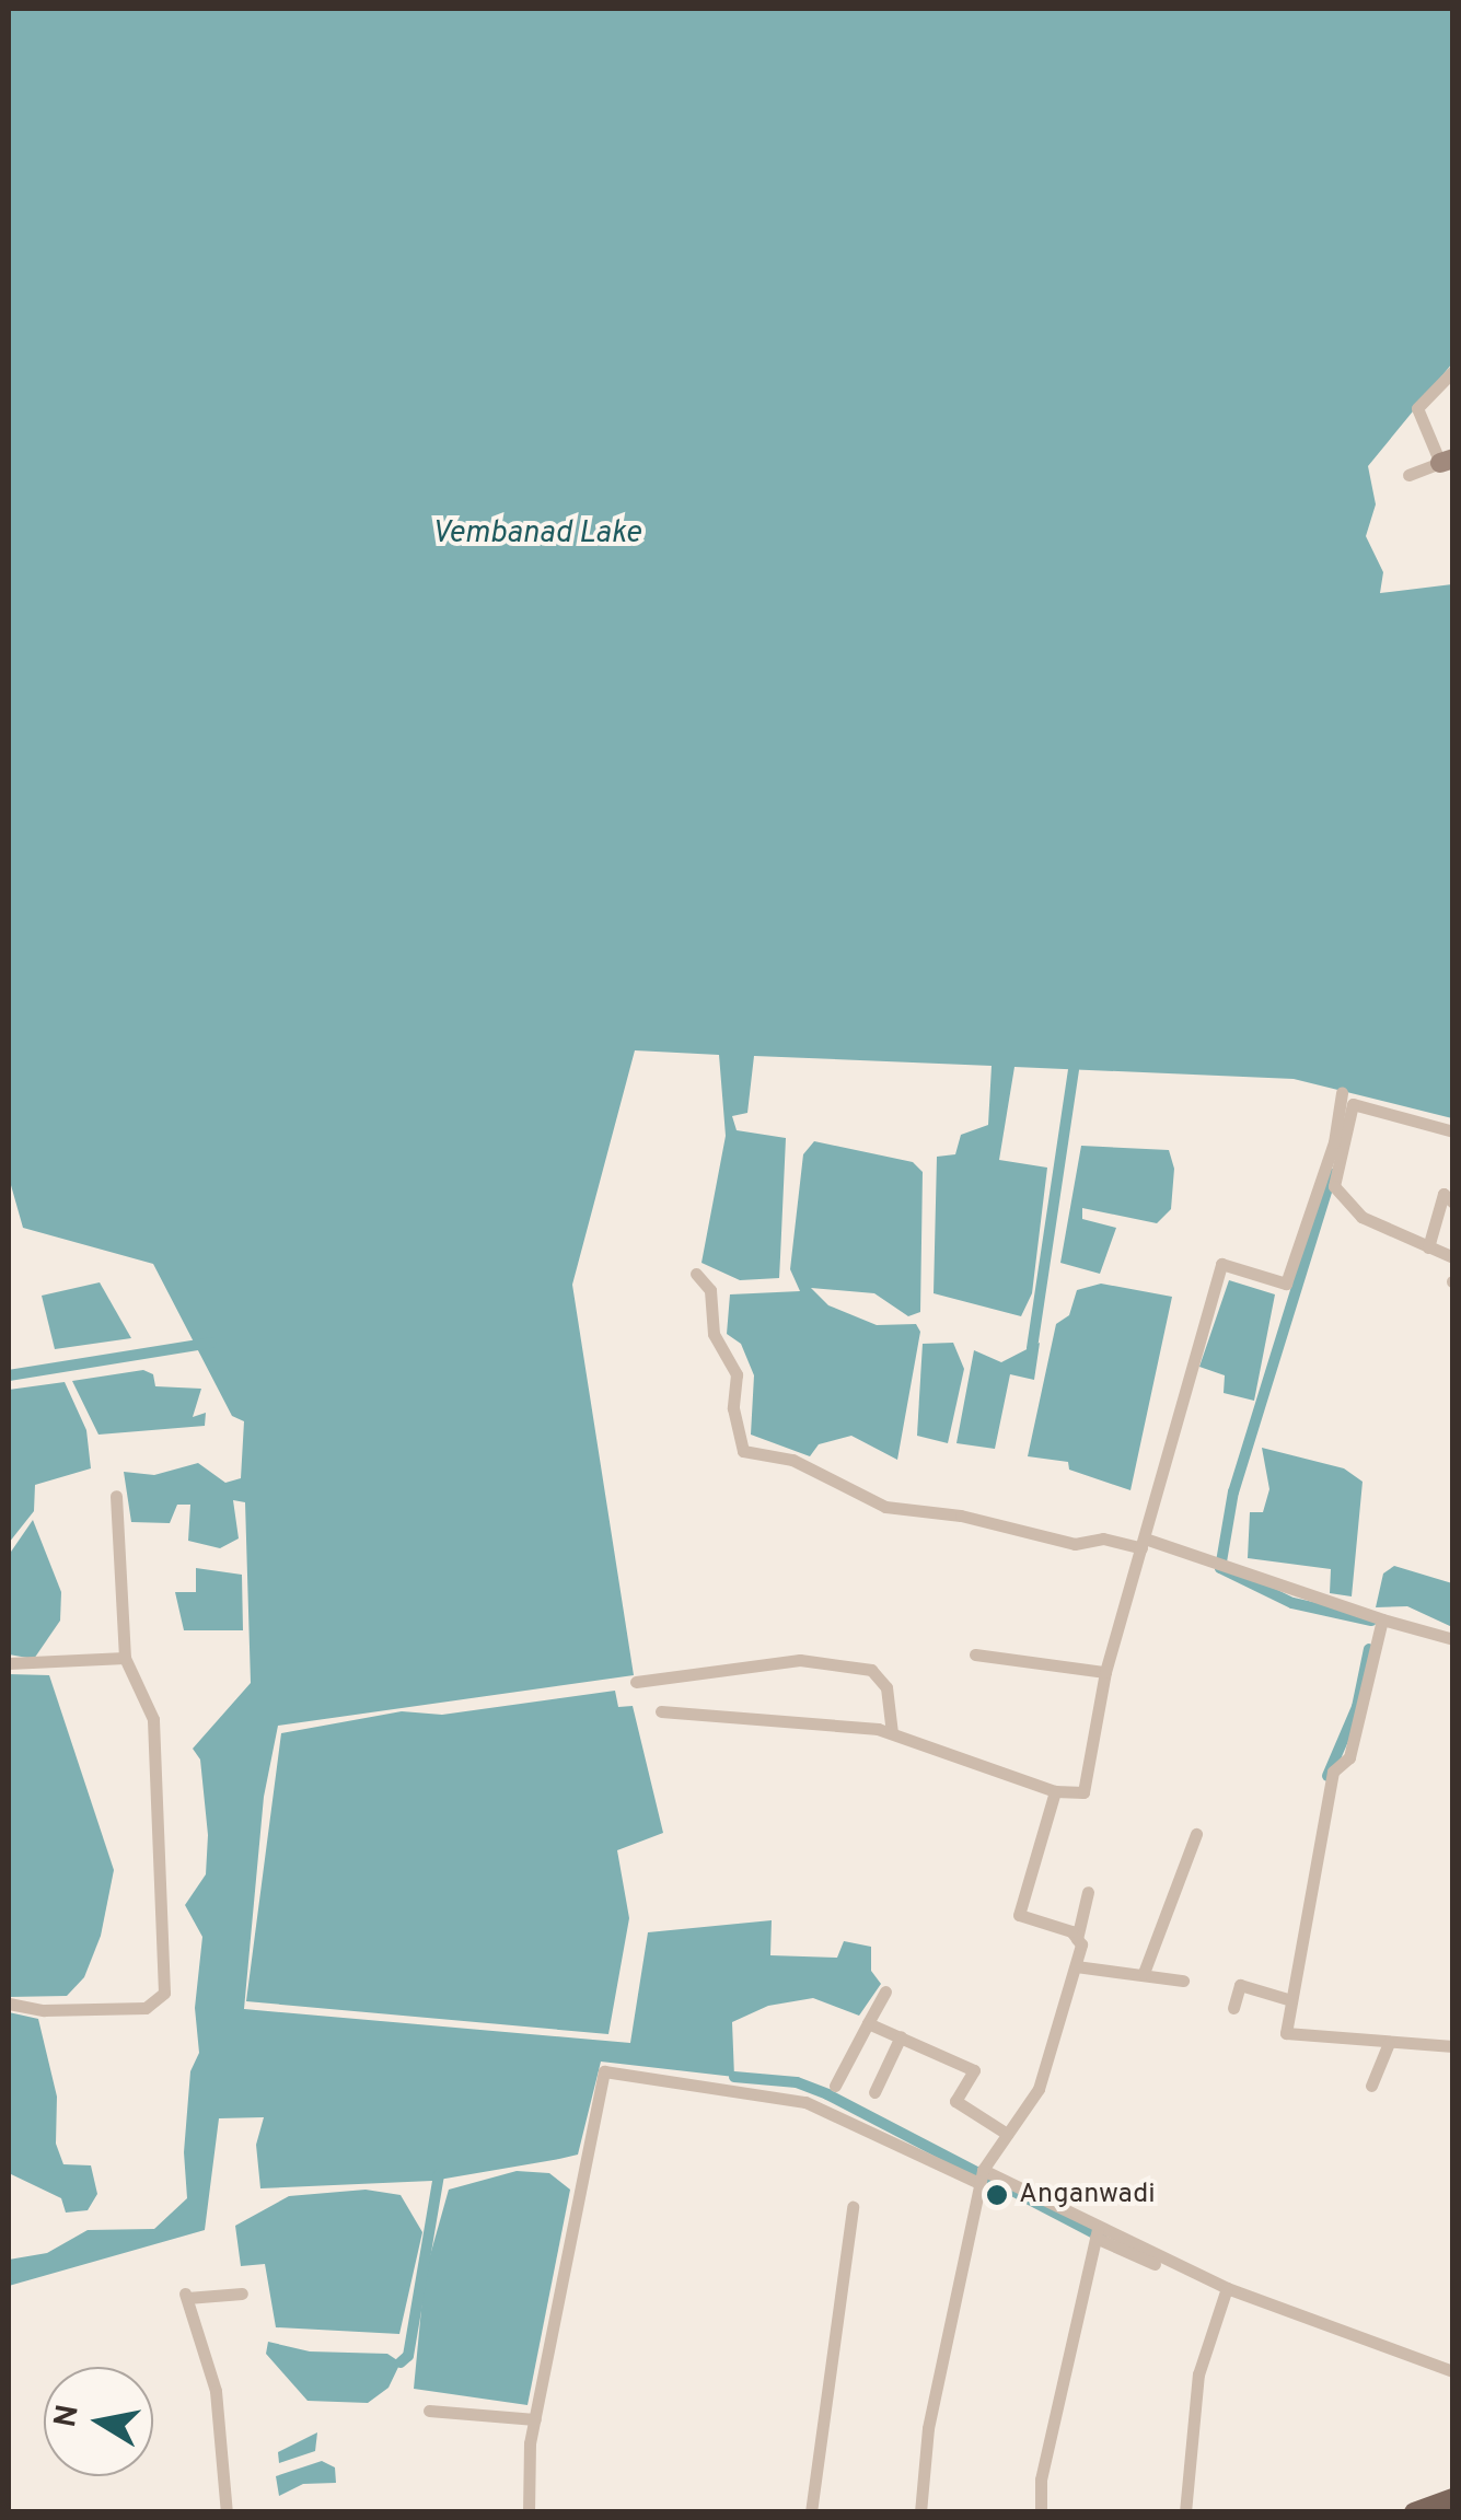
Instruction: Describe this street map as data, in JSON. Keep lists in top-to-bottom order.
{
  "water": ["Vembanad Lake"],
  "places": ["Anganwadi"],
  "north": "left"
}
